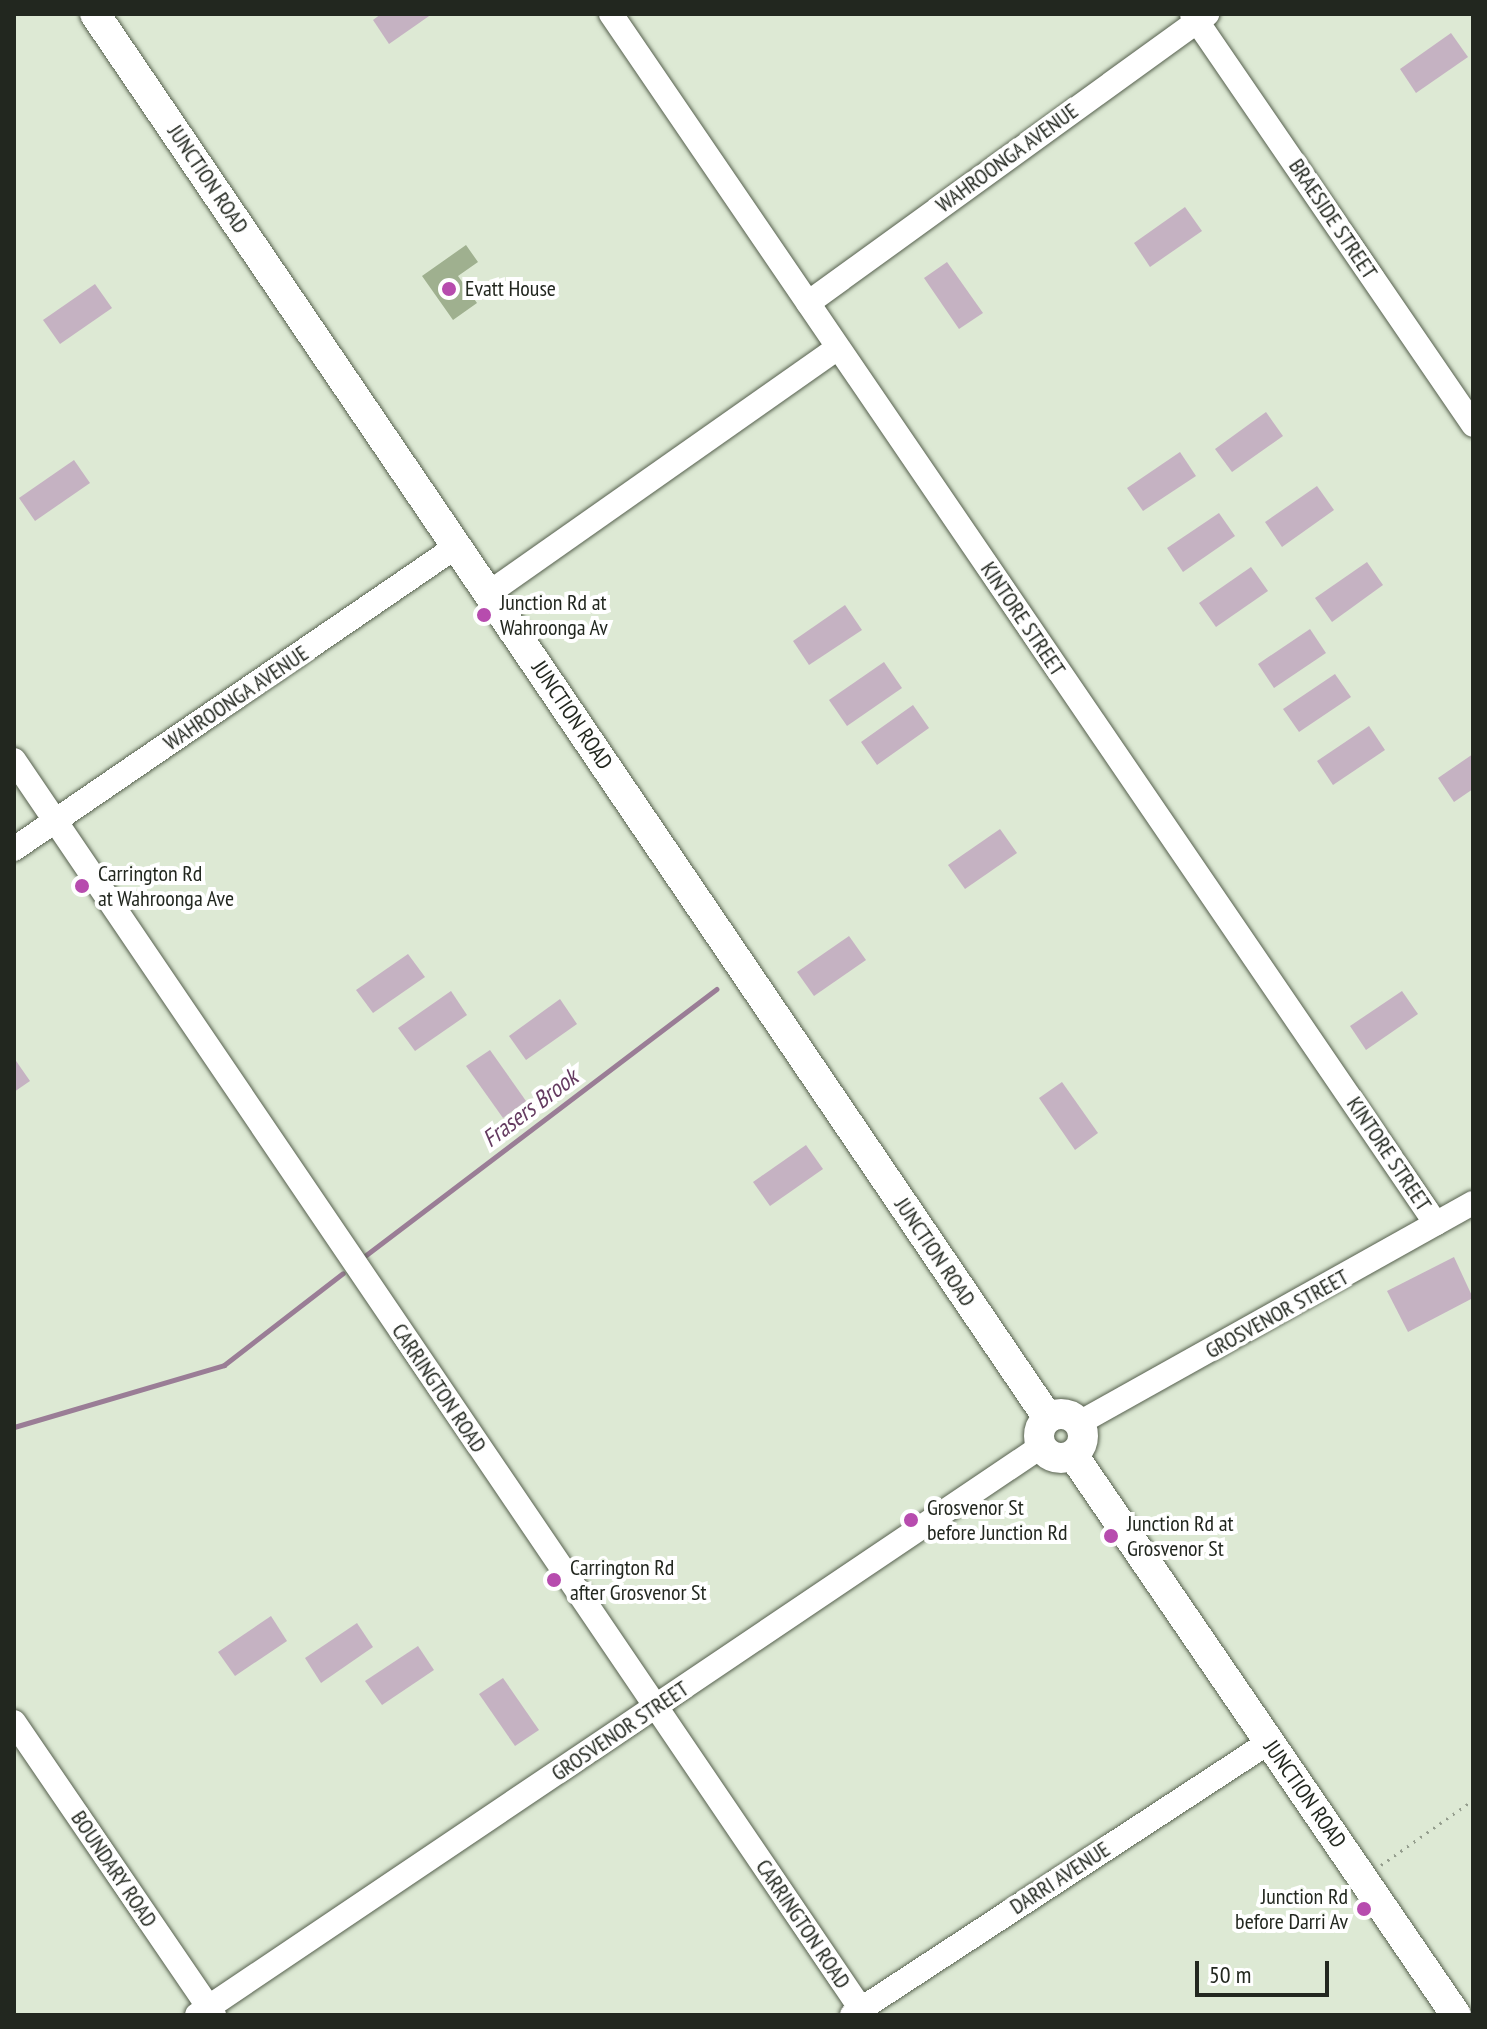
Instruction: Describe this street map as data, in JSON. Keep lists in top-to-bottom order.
{
  "streets": {
    "main road": ["JUNCTION ROAD"],
    "street": [
      "WAHROONGA AVENUE",
      "BRAESIDE STREET",
      "KINTORE STREET",
      "GROSVENOR STREET",
      "CARRINGTON ROAD",
      "BOUNDARY ROAD",
      "DARRI AVENUE"
    ]
  },
  "crossings": [
    ["WAHROONGA AVENUE", "JUNCTION ROAD"],
    ["WAHROONGA AVENUE", "BRAESIDE STREET"],
    ["WAHROONGA AVENUE", "KINTORE STREET"],
    ["WAHROONGA AVENUE", "CARRINGTON ROAD"],
    ["JUNCTION ROAD", "GROSVENOR STREET"],
    ["JUNCTION ROAD", "DARRI AVENUE"],
    ["KINTORE STREET", "GROSVENOR STREET"],
    ["GROSVENOR STREET", "CARRINGTON ROAD"],
    ["GROSVENOR STREET", "BOUNDARY ROAD"],
    ["CARRINGTON ROAD", "DARRI AVENUE"]
  ],
  "water": ["Frasers Brook"],
  "places": [
    "Evatt House",
    "Junction Rd at Wahroonga Av",
    "Carrington Rd at Wahroonga Ave",
    "Grosvenor St before Junction Rd",
    "Junction Rd at Grosvenor St",
    "Carrington Rd after Grosvenor St",
    "Junction Rd before Darri Av"
  ],
  "scale_bar": "50 m"
}
